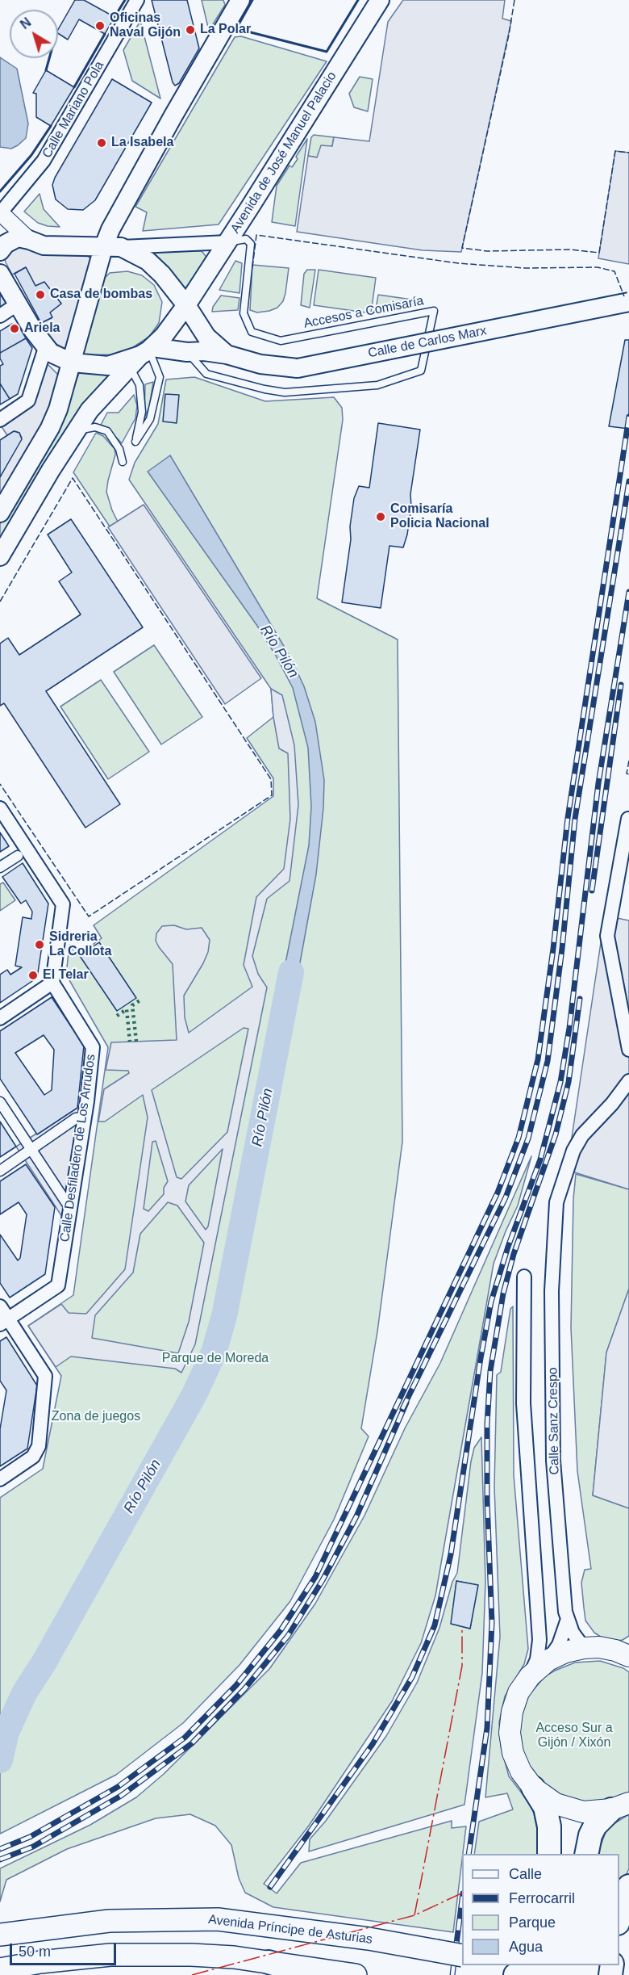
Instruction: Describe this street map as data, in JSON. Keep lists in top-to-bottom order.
{
  "streets": {
    "highway": ["Avenida Príncipe de Asturias"],
    "main road": ["Avenida de José Manuel Palacio", "Calle de Carlos Marx"],
    "street": ["Calle Mariano Pola", "Calle Desfiladero de Los Arrudos", "Calle Sanz Crespo"],
    "lane": ["Accesos a Comisaría"]
  },
  "crossings": [
    ["Avenida de José Manuel Palacio", "Accesos a Comisaría"],
    ["Avenida de José Manuel Palacio", "Calle de Carlos Marx"],
    ["Accesos a Comisaría", "Calle de Carlos Marx"]
  ],
  "water": ["Río Pilón"],
  "parks": ["Parque de Moreda", "Zona de juegos", "Acceso Sur a Gijón / Xixón"],
  "places": [
    "Oficinas Naval Gijón",
    "La Polar",
    "La Isabela",
    "Casa de bombas",
    "Ariela",
    "Comisaría Policia Nacional",
    "Sidreria La Collota",
    "El Telar"
  ],
  "legend": [
    "Calle",
    "Ferrocarril",
    "Parque",
    "Agua"
  ],
  "scale_bar": "50 m",
  "north": "top left"
}
